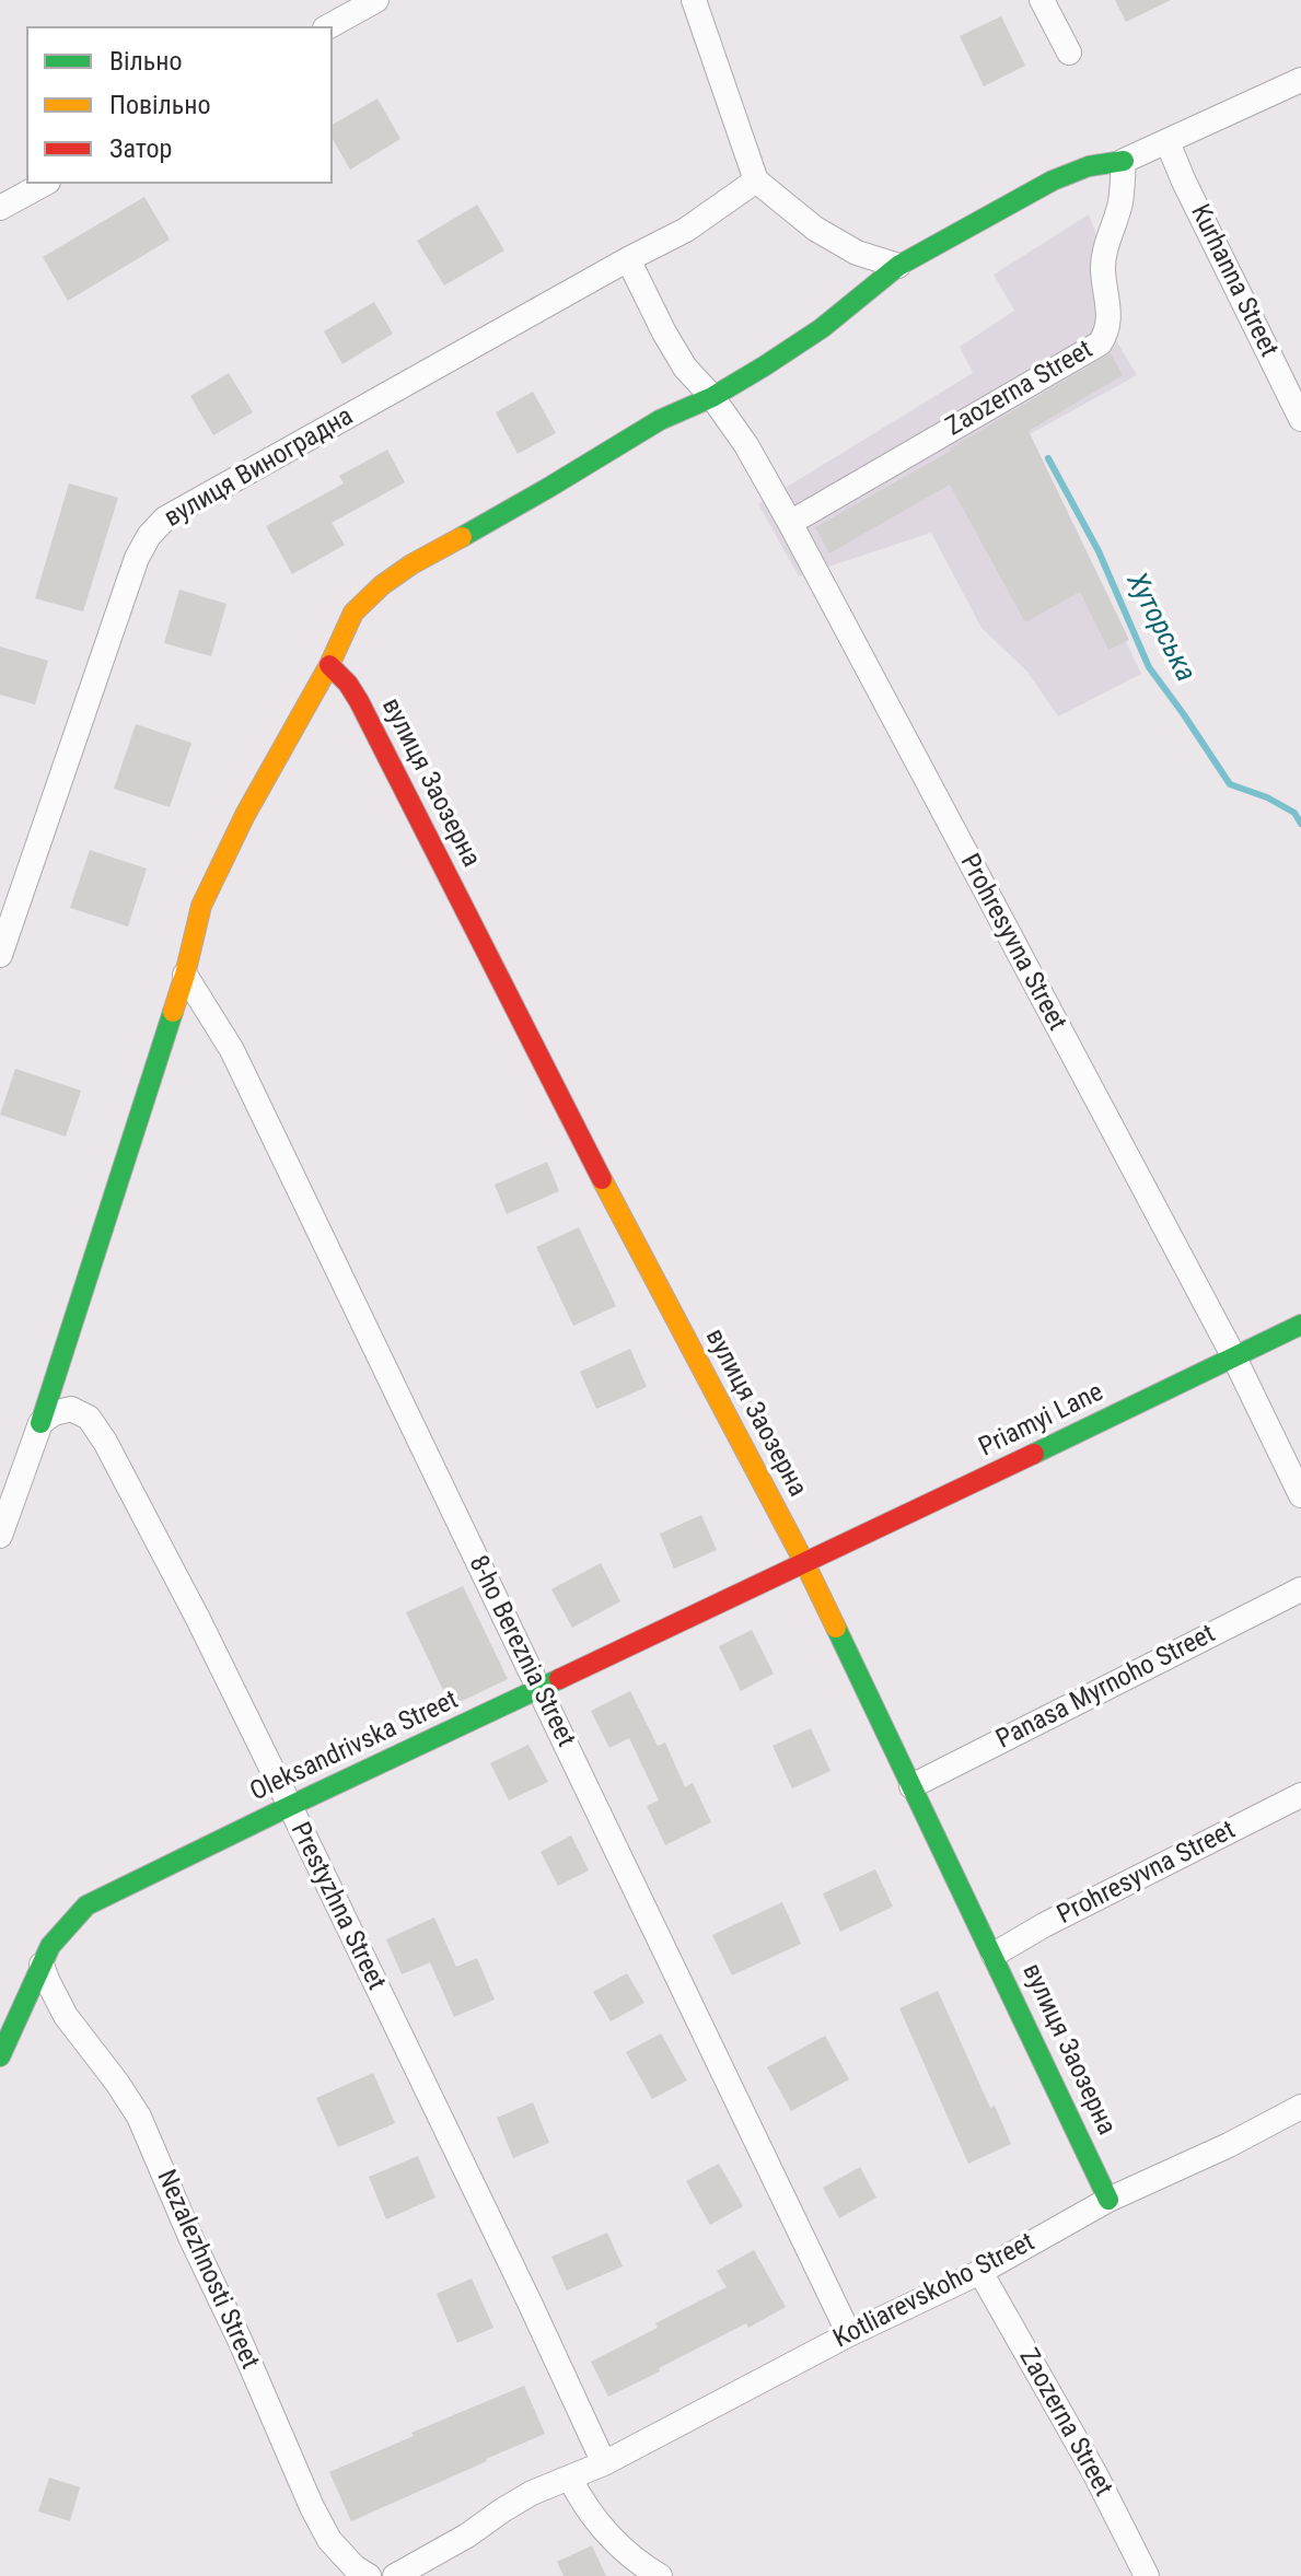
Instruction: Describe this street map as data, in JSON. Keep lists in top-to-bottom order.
{
  "streets": {
    "street": [
      "Kurhanna Street",
      "Zaozerna Street",
      "вулиця Виноградна",
      "вулиця Заозерна",
      "Prohresyvna Street",
      "Priamyi Lane",
      "8-ho Bereznia Street",
      "Panasa Myrnoho Street",
      "Oleksandrivska Street",
      "Prestyzhna Street",
      "Nezalezhnosti Street",
      "Kotliarevskoho Street"
    ]
  },
  "crossings": [
    ["Zaozerna Street", "Prohresyvna Street"],
    ["Zaozerna Street", "Kotliarevskoho Street"],
    ["вулиця Виноградна", "Prohresyvna Street"],
    ["вулиця Заозерна", "Prohresyvna Street"],
    ["вулиця Заозерна", "Priamyi Lane"],
    ["вулиця Заозерна", "Panasa Myrnoho Street"],
    ["вулиця Заозерна", "Oleksandrivska Street"],
    ["вулиця Заозерна", "Kotliarevskoho Street"],
    ["Prohresyvna Street", "Priamyi Lane"],
    ["Priamyi Lane", "Oleksandrivska Street"],
    ["8-ho Bereznia Street", "Oleksandrivska Street"],
    ["8-ho Bereznia Street", "Kotliarevskoho Street"],
    ["Oleksandrivska Street", "Prestyzhna Street"],
    ["Oleksandrivska Street", "Nezalezhnosti Street"],
    ["Prestyzhna Street", "Kotliarevskoho Street"]
  ],
  "water": ["Хуторська"],
  "legend": ["Вільно", "Повільно", "Затор"]
}
